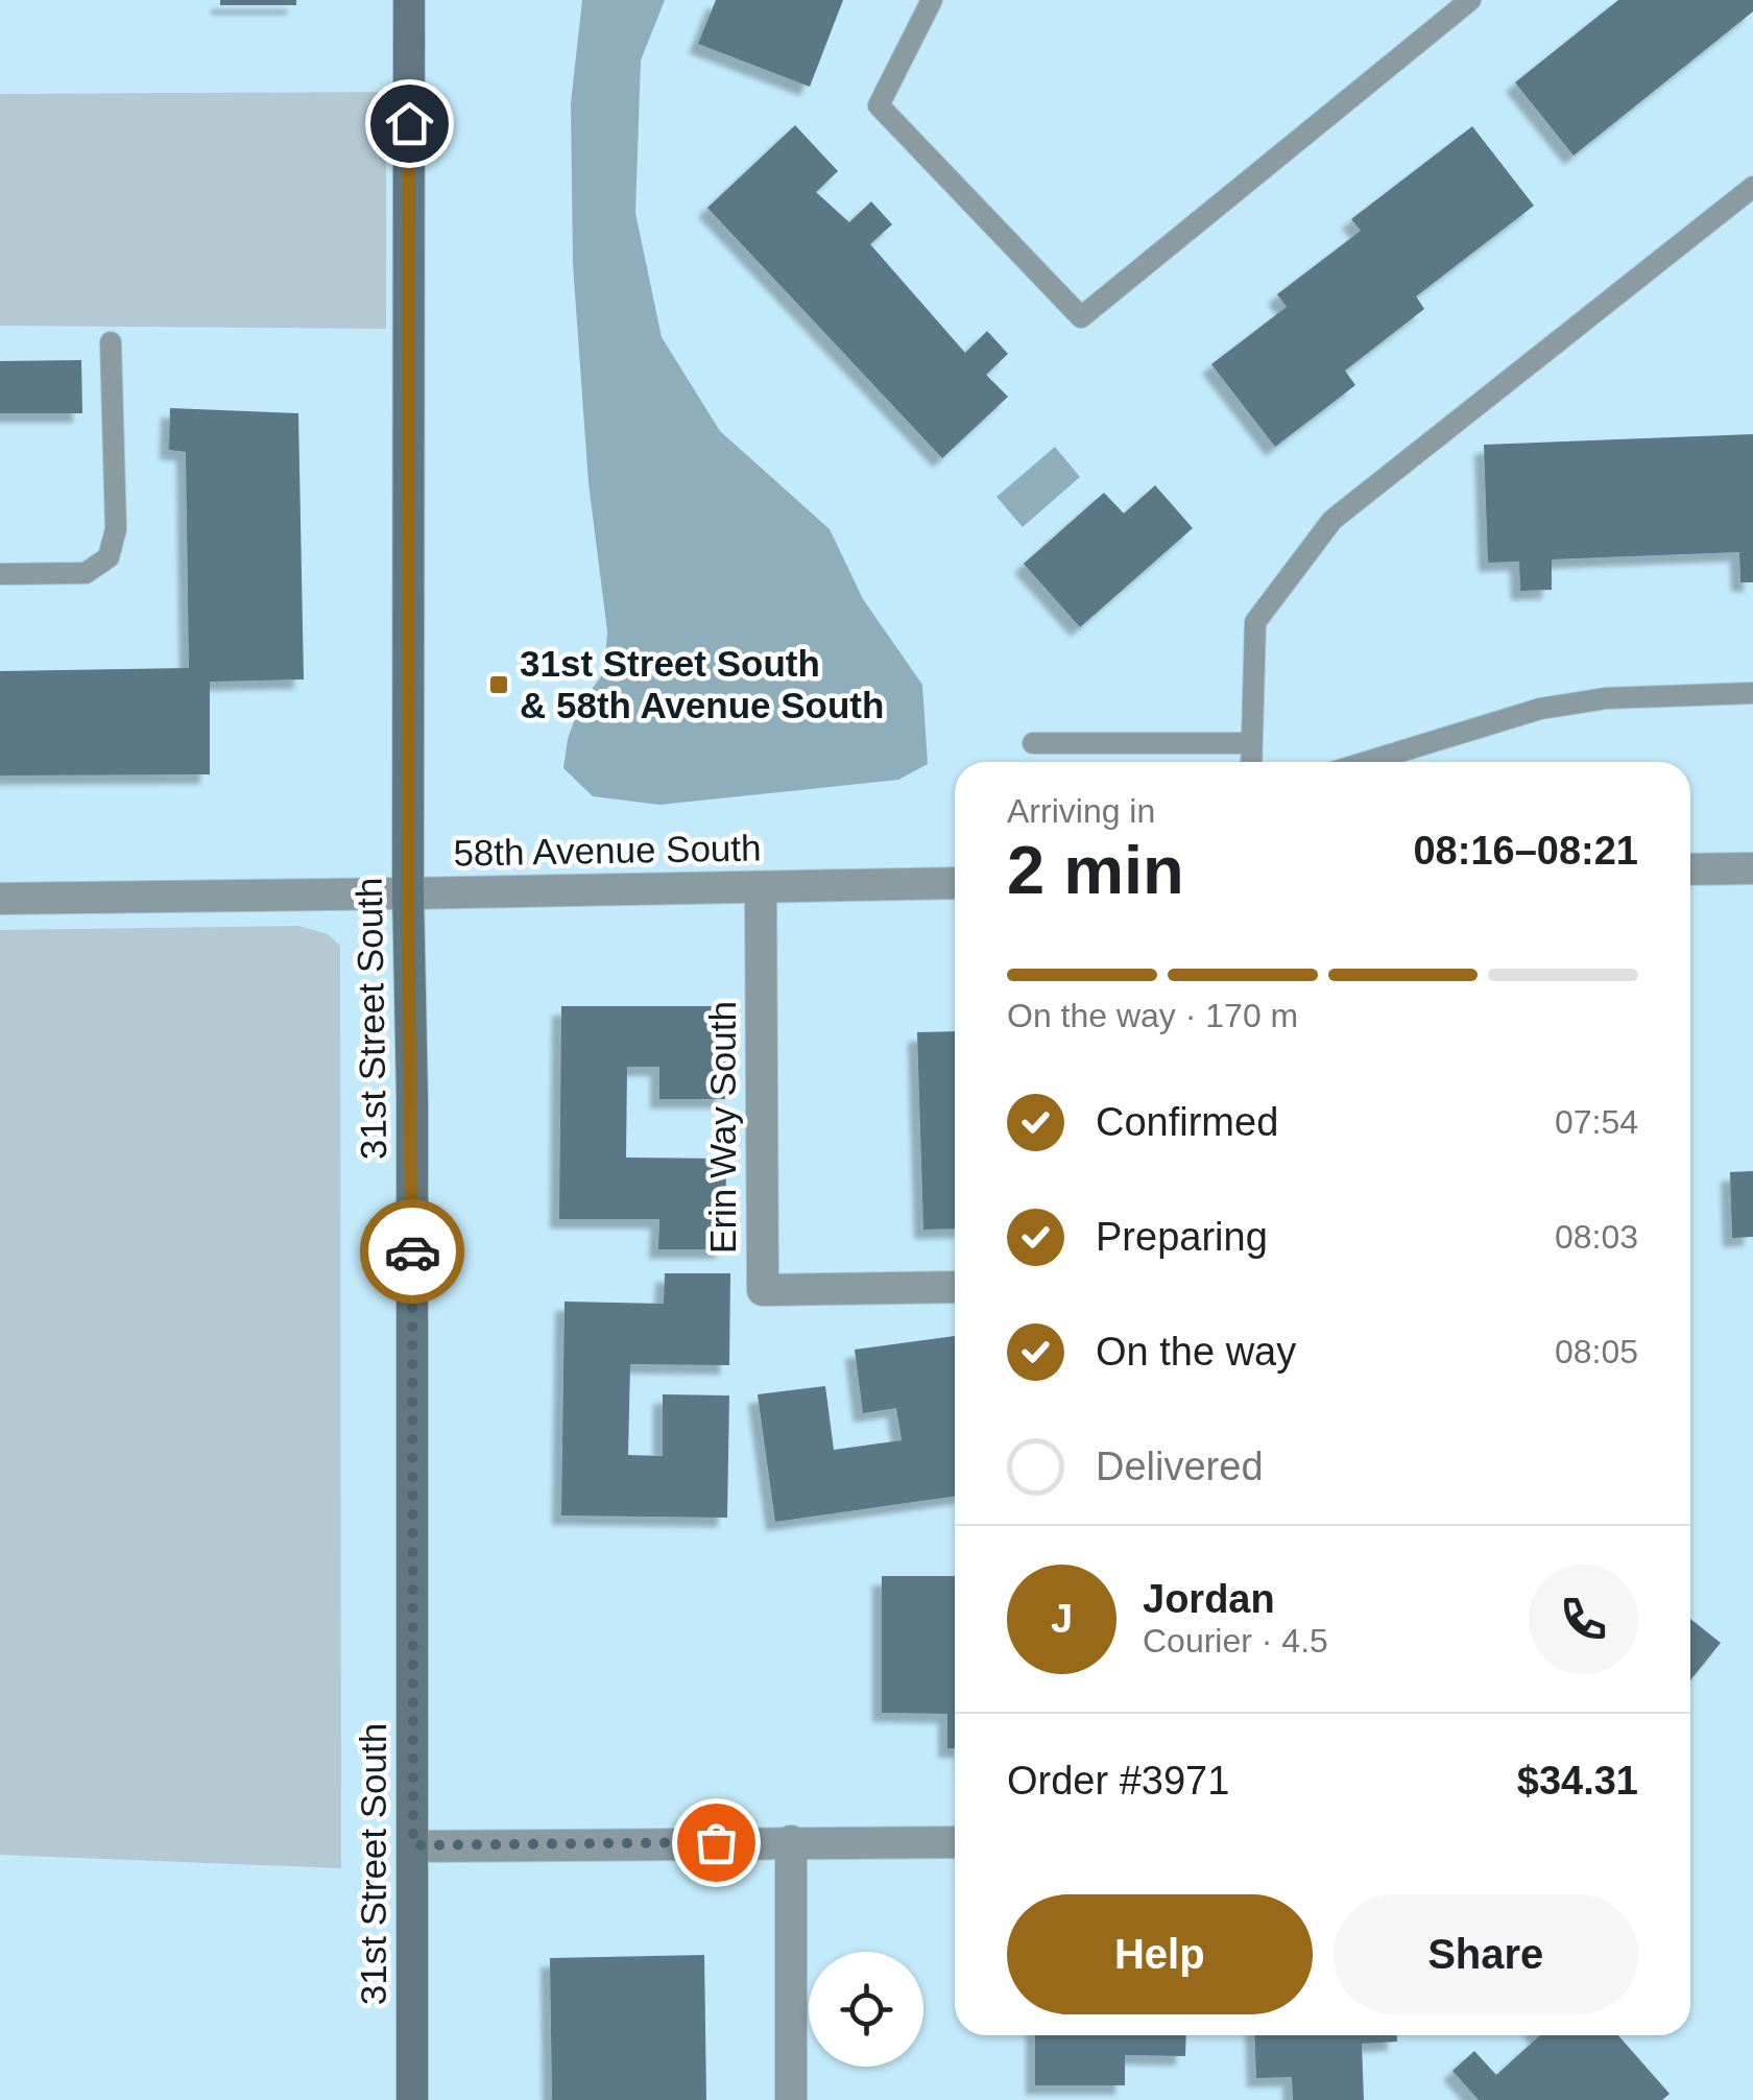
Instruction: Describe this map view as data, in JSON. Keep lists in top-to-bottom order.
{
  "streets": {
    "street": ["58th Avenue South", "31st Street South", "Erin Way South"]
  },
  "crossings": [
    ["58th Avenue South", "31st Street South"],
    ["58th Avenue South", "Erin Way South"]
  ],
  "places": {
    "transit": ["31st Street South & 58th Avenue South"]
  },
  "page": {
    "heading": ["2 min", "Arriving in", "08:16–08:21"],
    "panel": [
      "Jordan",
      "Courier · 4.5",
      "Order #3971",
      "$34.31"
    ],
    "bar": "On the way · 170 m",
    "list": [
      ["Confirmed", "07:54"],
      ["Preparing", "08:03"],
      ["On the way", "08:05"],
      "Delivered"
    ],
    "round": "J",
    "buttons": ["Help", "Share"]
  }
}
